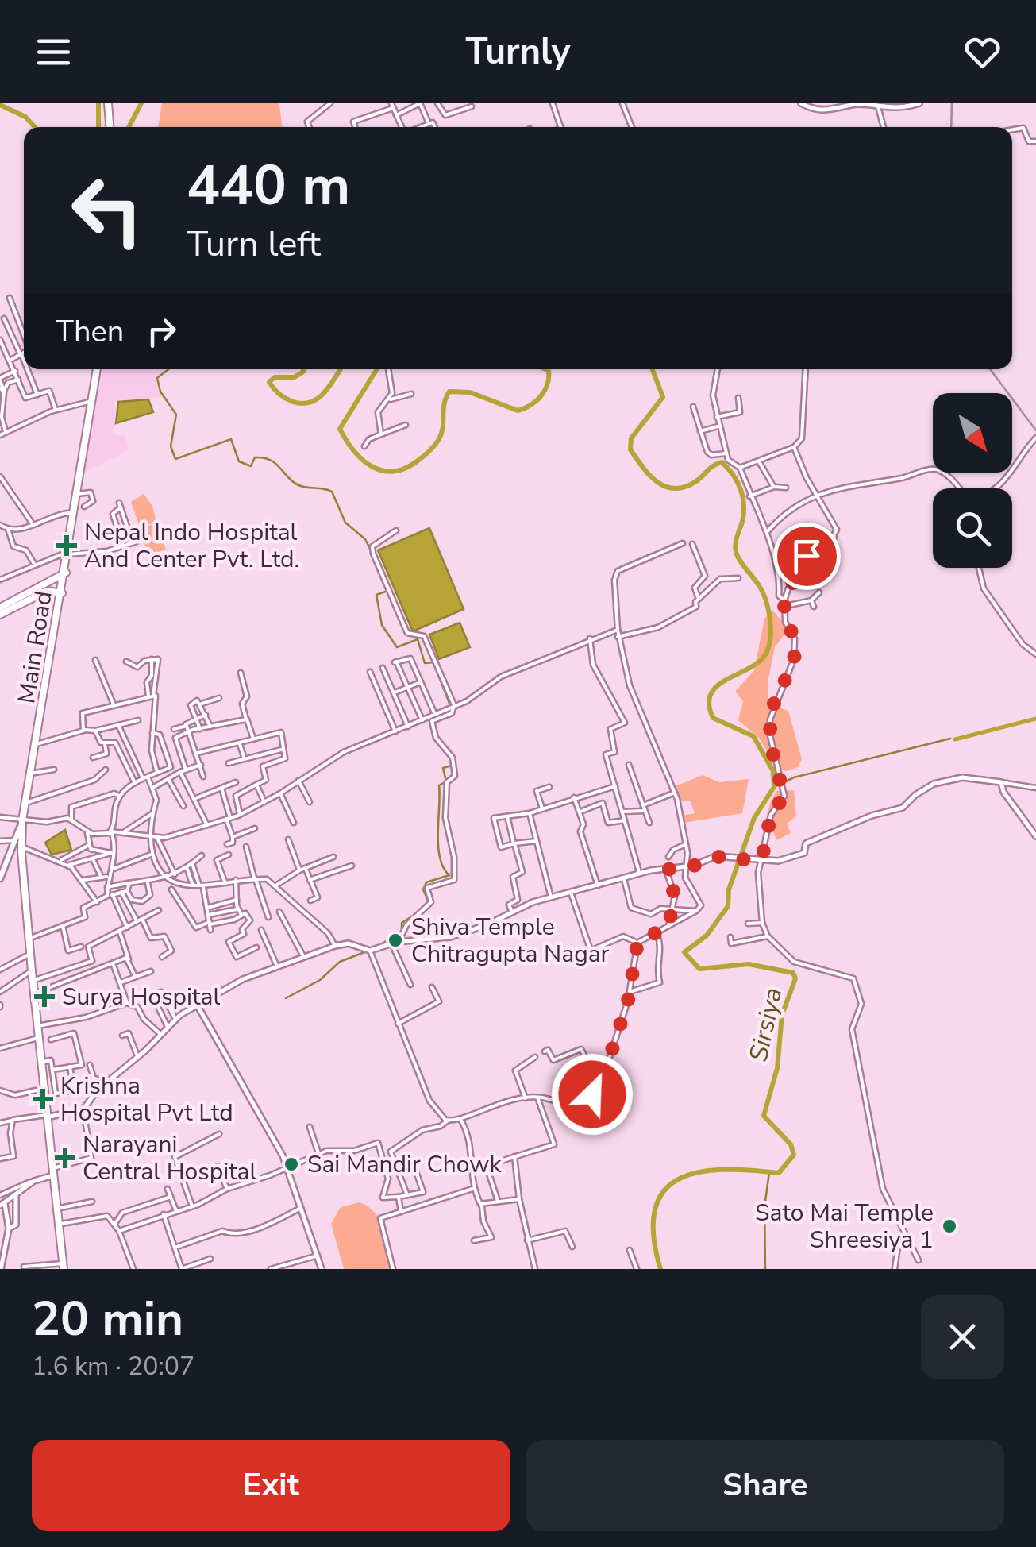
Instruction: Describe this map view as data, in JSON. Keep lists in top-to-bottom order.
{
  "streets": {
    "main road": ["Main Road"]
  },
  "water": ["Sirsiya"],
  "places": {
    "health": [
      "Nepal Indo Hospital And Center Pvt. Ltd.",
      "Surya Hospital",
      "Krishna Hospital Pvt Ltd",
      "Narayani Central Hospital"
    ],
    "other": ["Shiva Temple Chitragupta Nagar", "Sai Mandir Chowk", "Sato Mai Temple Shreesiya 1"]
  },
  "north": "bottom right",
  "page": {
    "header": "Turnly",
    "turn": ["440 m", "Turn left"],
    "then": "Then",
    "heading": ["20 min", "1.6 km · 20:07"],
    "buttons": ["Exit", "Share"]
  }
}
